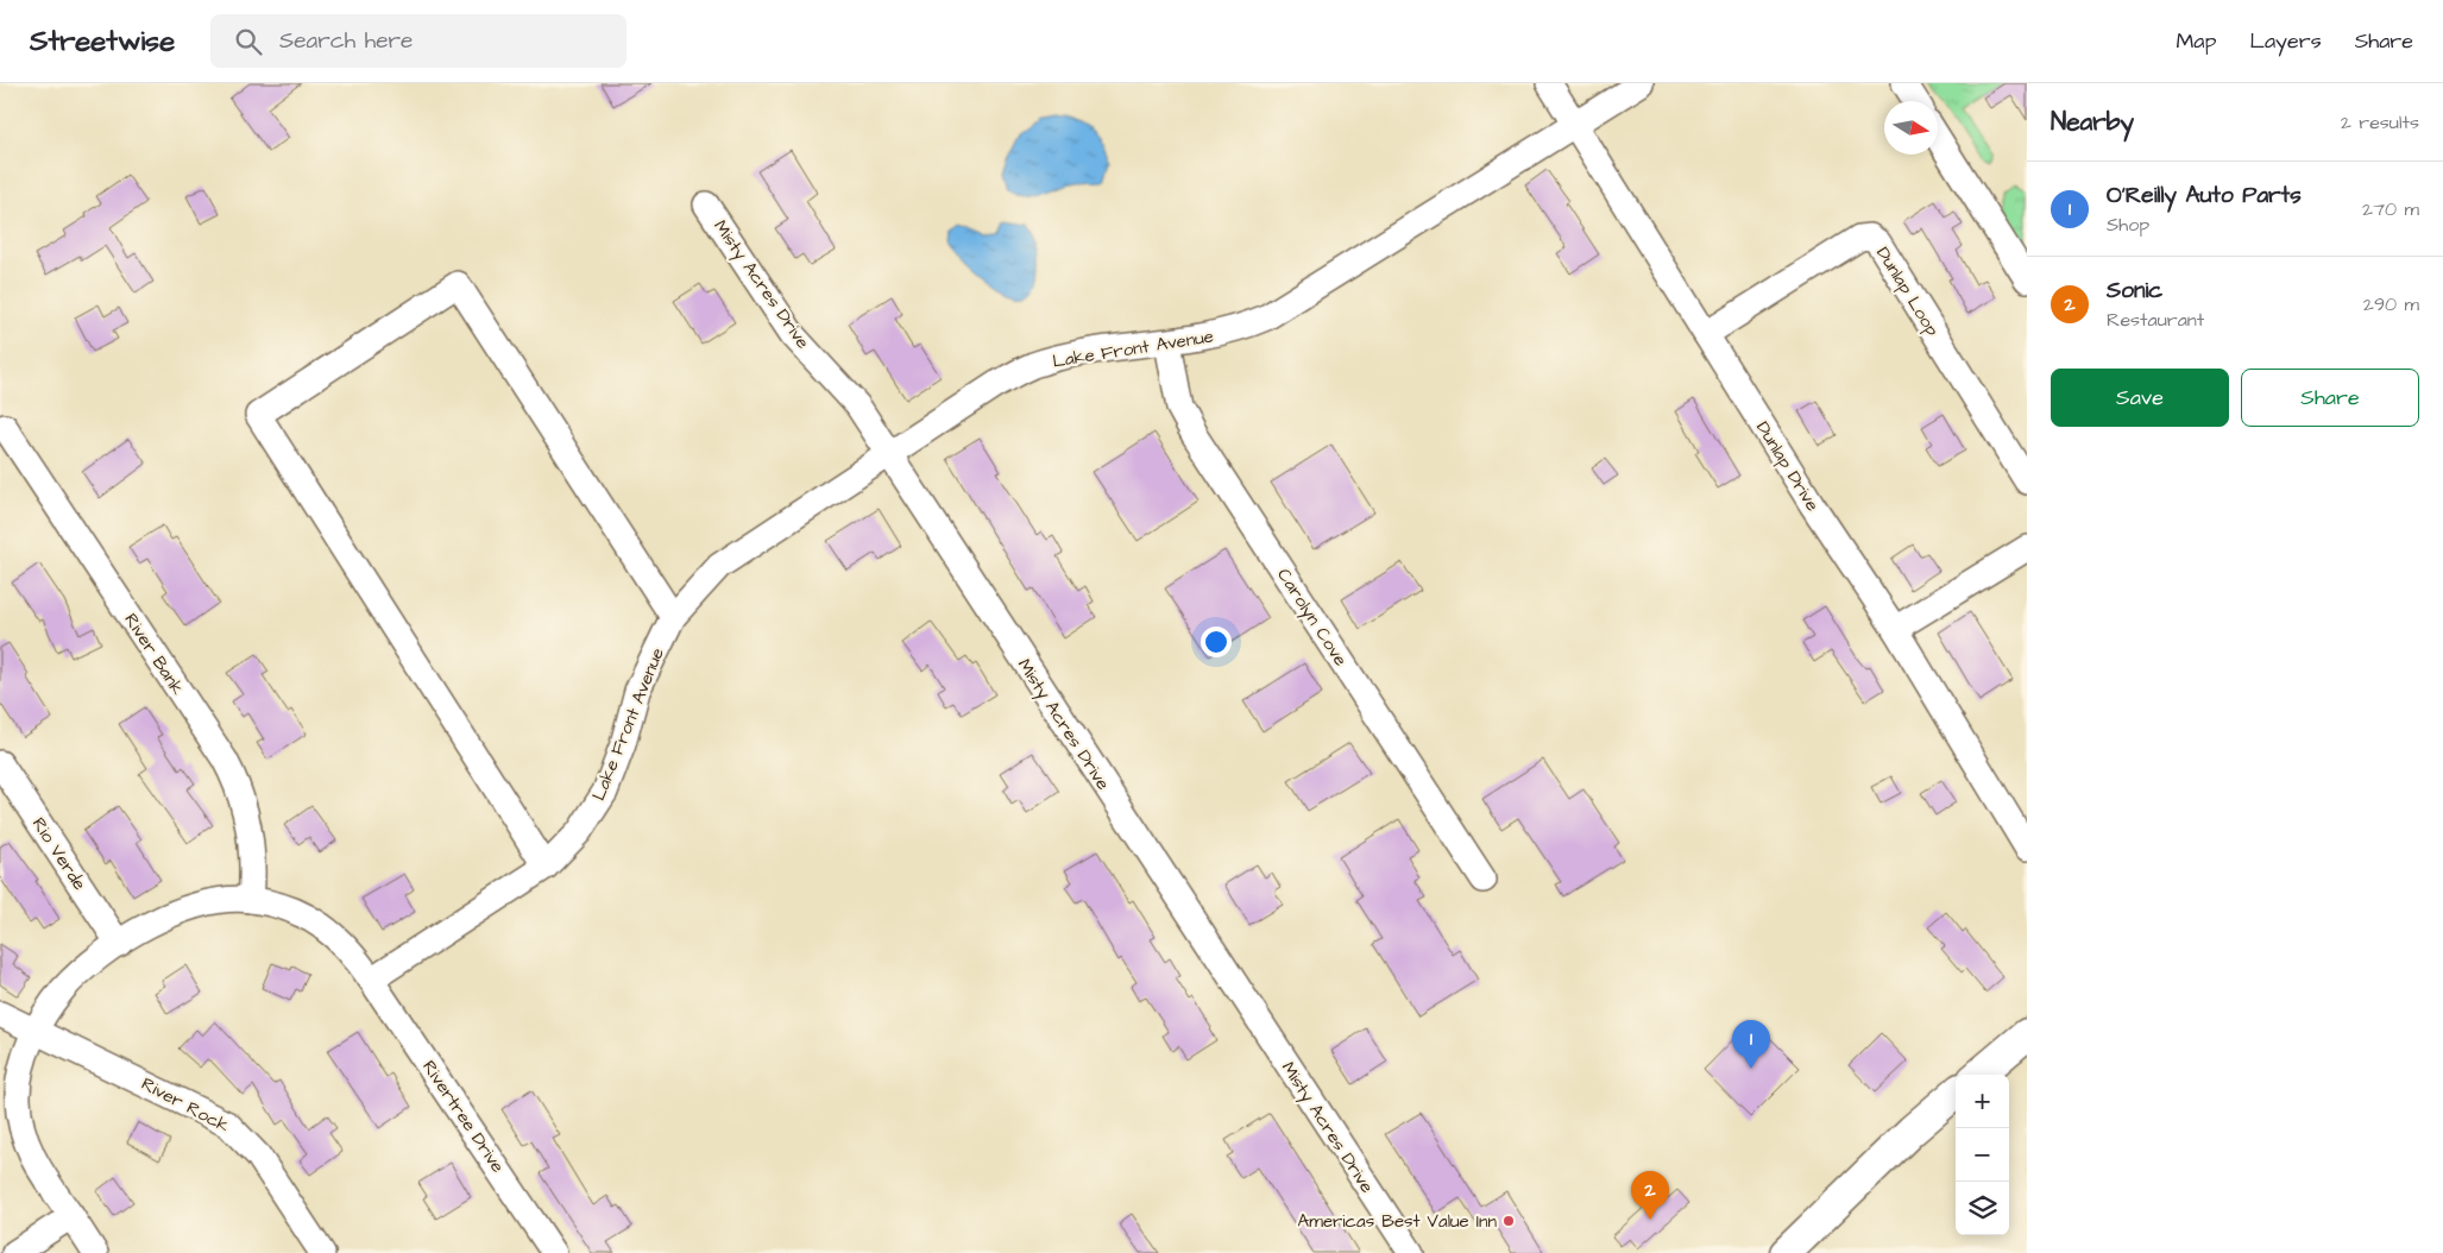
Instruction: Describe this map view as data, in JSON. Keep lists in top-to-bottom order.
{
  "streets": {
    "street": [
      "Misty Acres Drive",
      "Dunlap Loop",
      "Lake Front Avenue",
      "Dunlap Drive",
      "Carolyn Cove",
      "River Bank",
      "Rio Verde",
      "River Rock",
      "Rivertree Drive"
    ]
  },
  "crossings": [
    ["Misty Acres Drive", "Lake Front Avenue"],
    ["Dunlap Loop", "Dunlap Drive"],
    ["Lake Front Avenue", "Dunlap Drive"],
    ["Lake Front Avenue", "Carolyn Cove"],
    ["Lake Front Avenue", "Rivertree Drive"]
  ],
  "places": ["Americas Best Value Inn"],
  "north": "right",
  "page": {
    "header": "Streetwise",
    "search": "Search here",
    "nav": ["Map", "Layers", "Share"],
    "heading": ["Nearby", "2 results"],
    "list": [
      {
        "mark": "1",
        "name": "O'Reilly Auto Parts",
        "note": "Shop",
        "value": "270 m"
      },
      {
        "mark": "2",
        "name": "Sonic",
        "note": "Restaurant",
        "value": "290 m"
      }
    ],
    "buttons": ["Save", "Share"],
    "pins": ["1", "2"],
    "map_buttons": ["+", "−"]
  }
}
